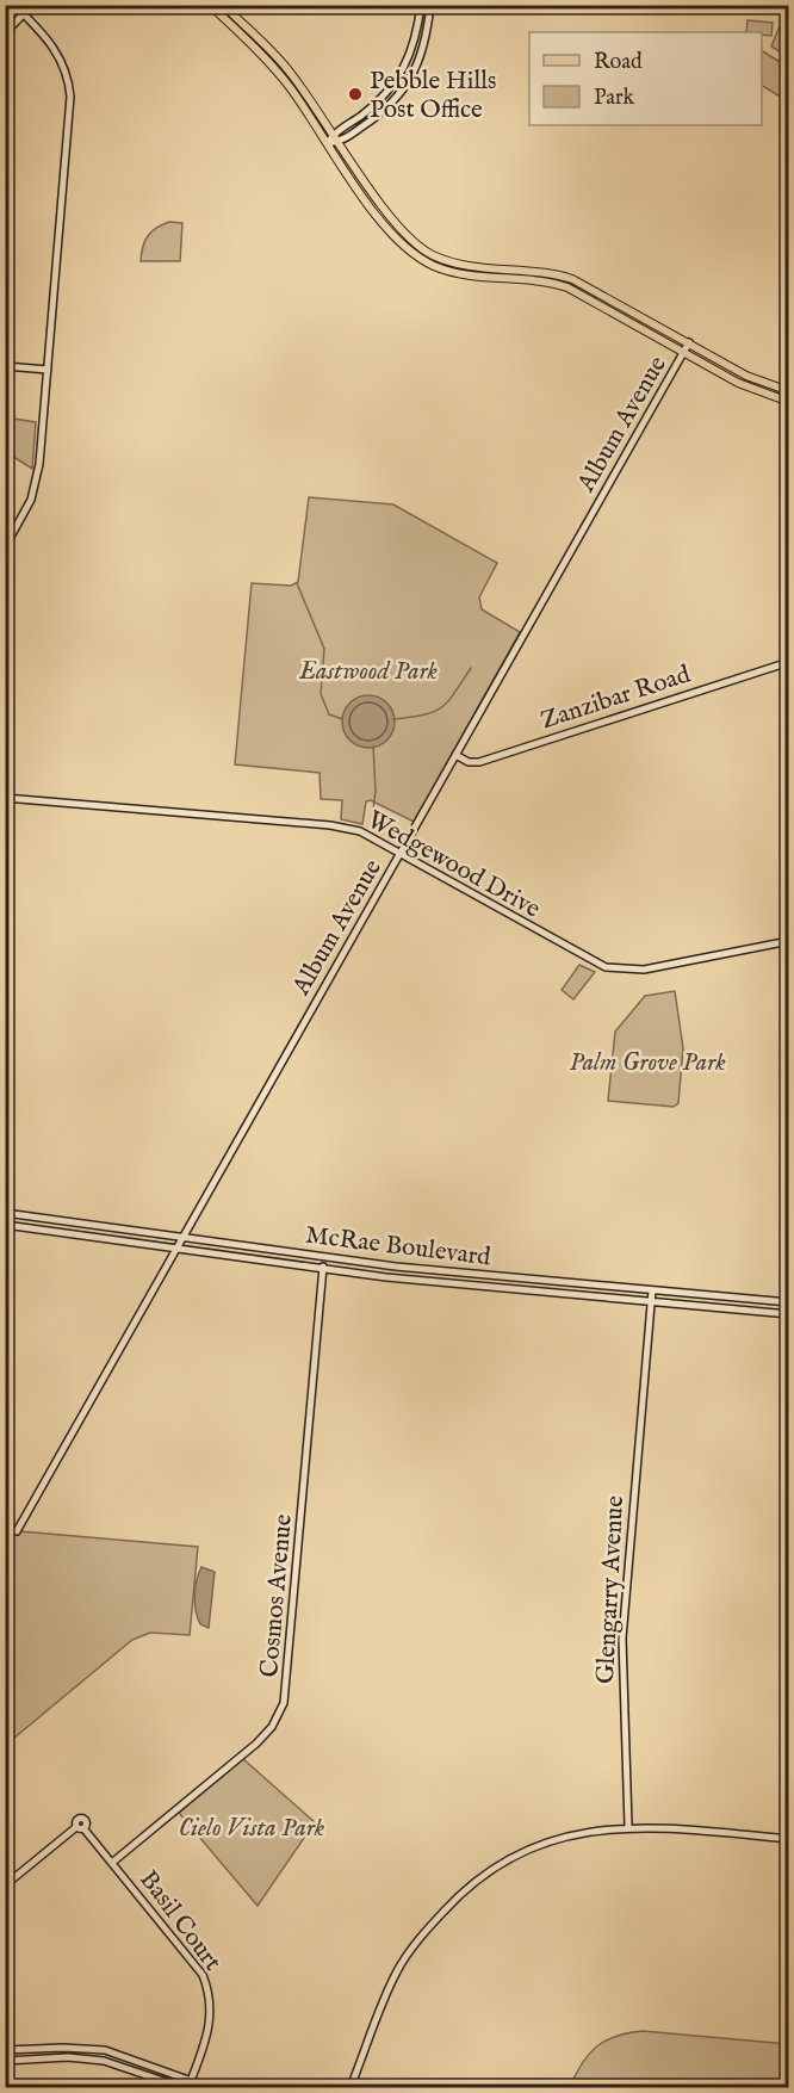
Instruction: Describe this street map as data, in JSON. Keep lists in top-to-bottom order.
{
  "streets": {
    "street": [
      "Album Avenue",
      "Zanzibar Road",
      "Wedgewood Drive",
      "McRae Boulevard",
      "Glengarry Avenue",
      "Cosmos Avenue",
      "Basil Court"
    ]
  },
  "crossings": [
    ["Album Avenue", "Zanzibar Road"],
    ["Album Avenue", "Wedgewood Drive"],
    ["Album Avenue", "McRae Boulevard"],
    ["McRae Boulevard", "Glengarry Avenue"],
    ["McRae Boulevard", "Cosmos Avenue"],
    ["Cosmos Avenue", "Basil Court"]
  ],
  "parks": ["Eastwood Park", "Palm Grove Park", "Cielo Vista Park"],
  "places": ["Pebble Hills Post Office"],
  "legend": ["Road", "Park"]
}
